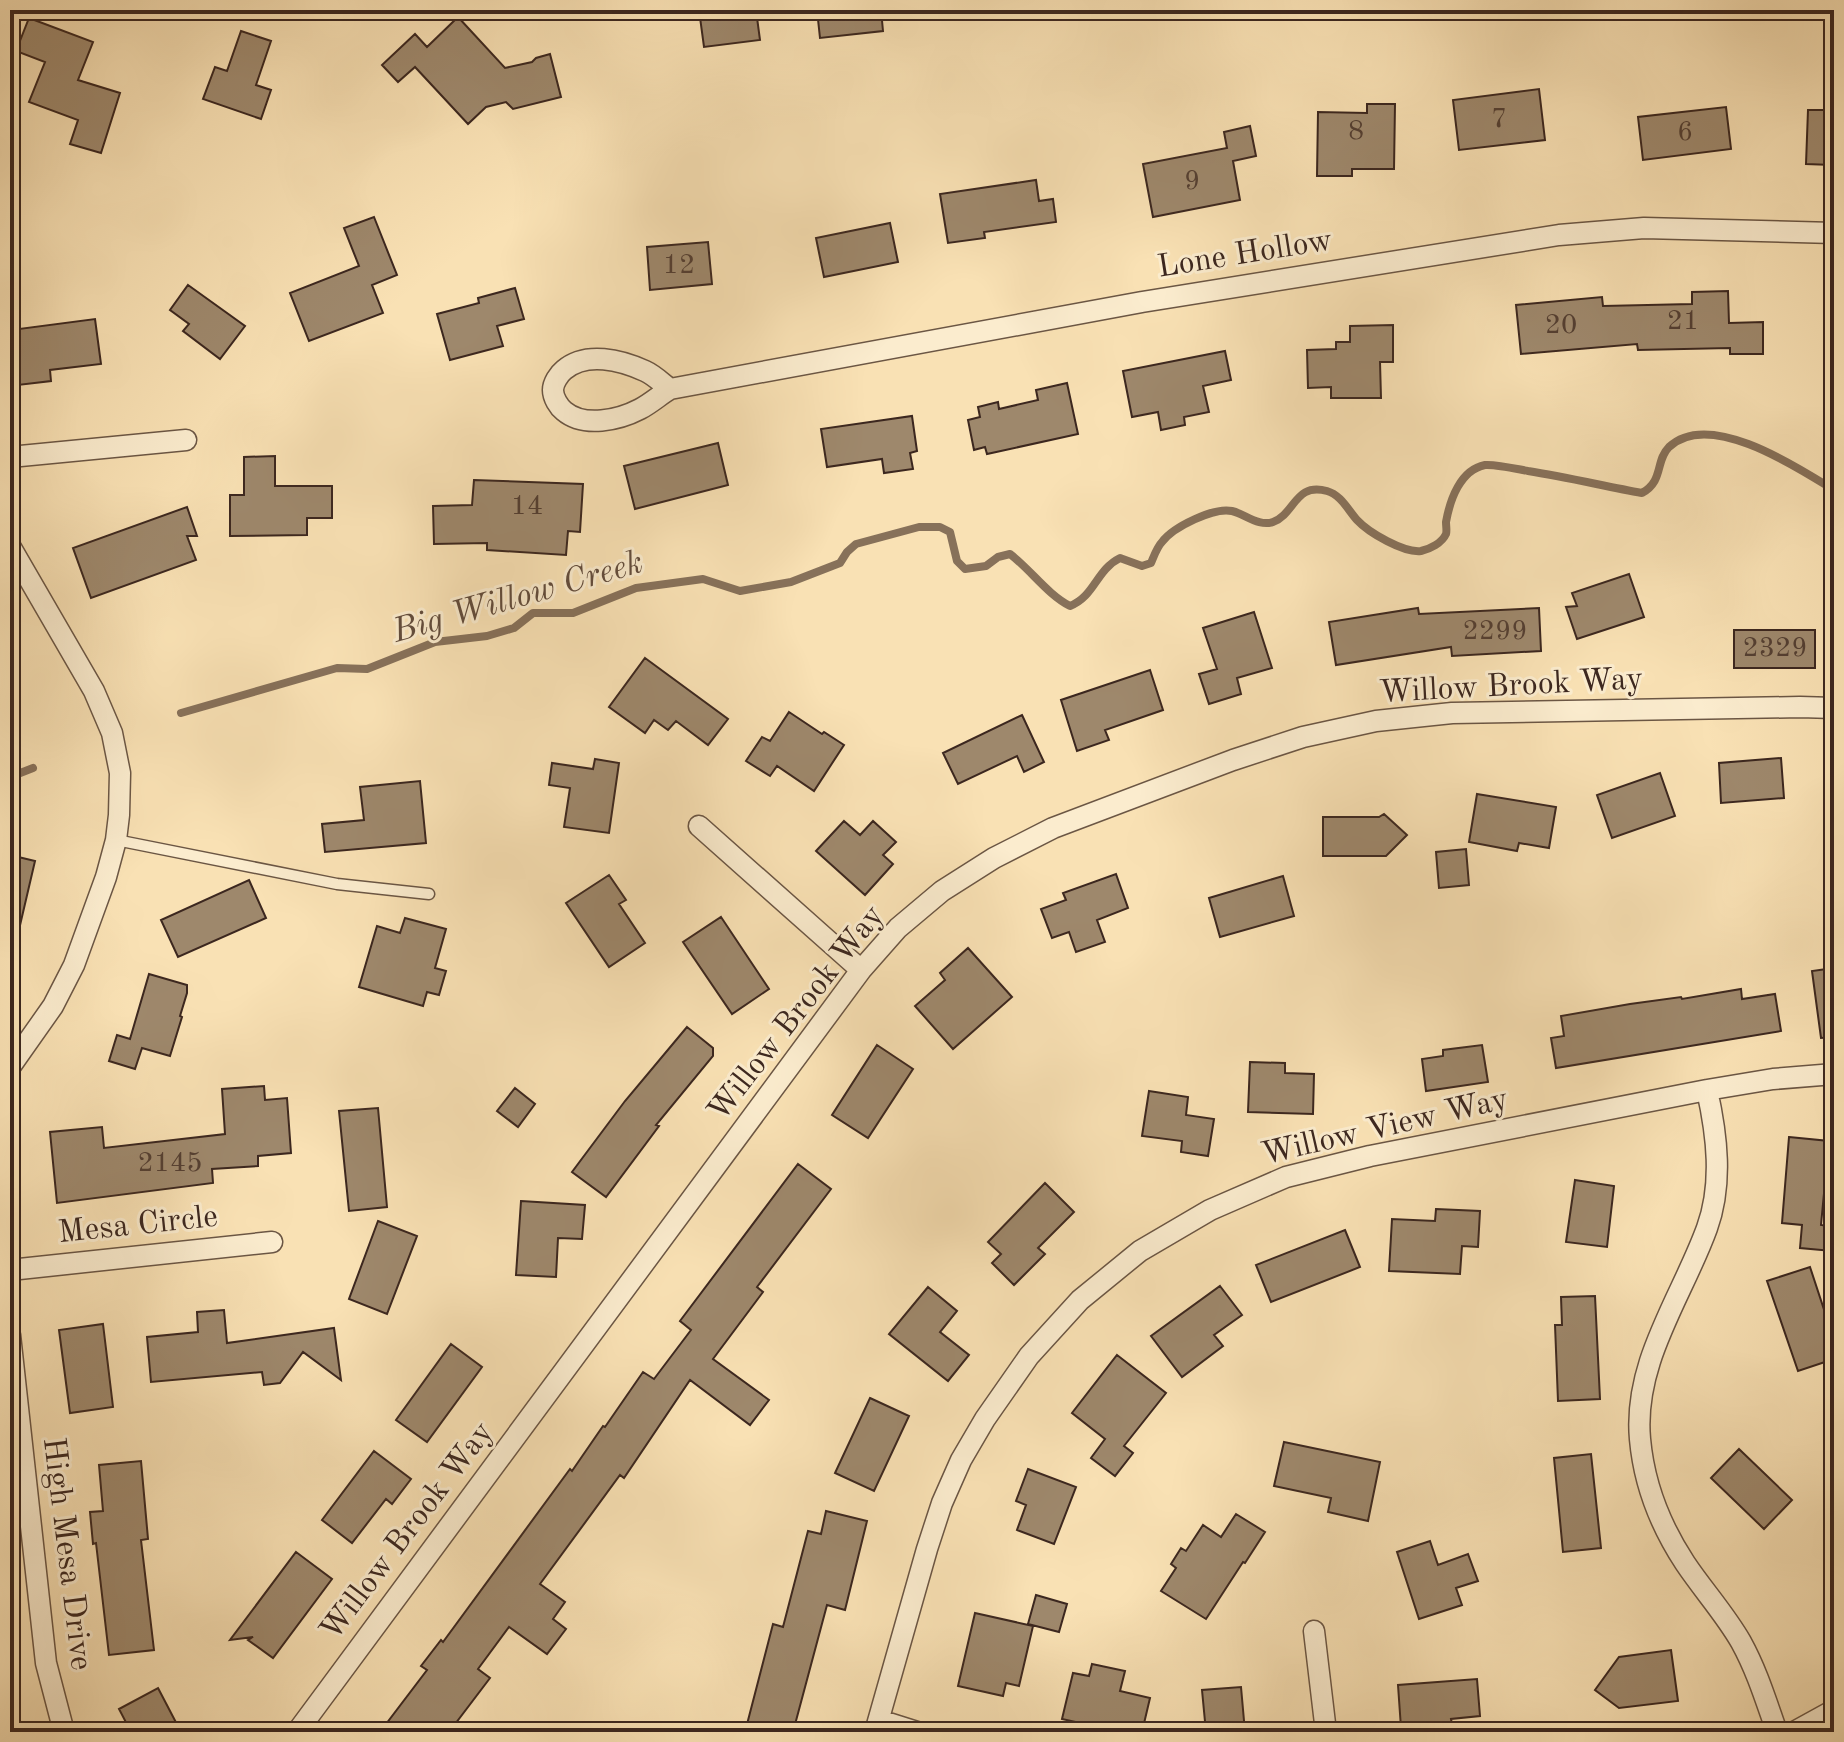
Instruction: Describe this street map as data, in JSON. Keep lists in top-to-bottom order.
{
  "streets": {
    "street": [
      "Lone Hollow",
      "Willow Brook Way",
      "Willow View Way",
      "Mesa Circle",
      "High Mesa Drive"
    ]
  },
  "water": ["Big Willow Creek"],
  "house_numbers": [
    "7",
    "8",
    "6",
    "9",
    "12",
    "21",
    "20",
    "14",
    "2299",
    "2329",
    "2145"
  ]
}
